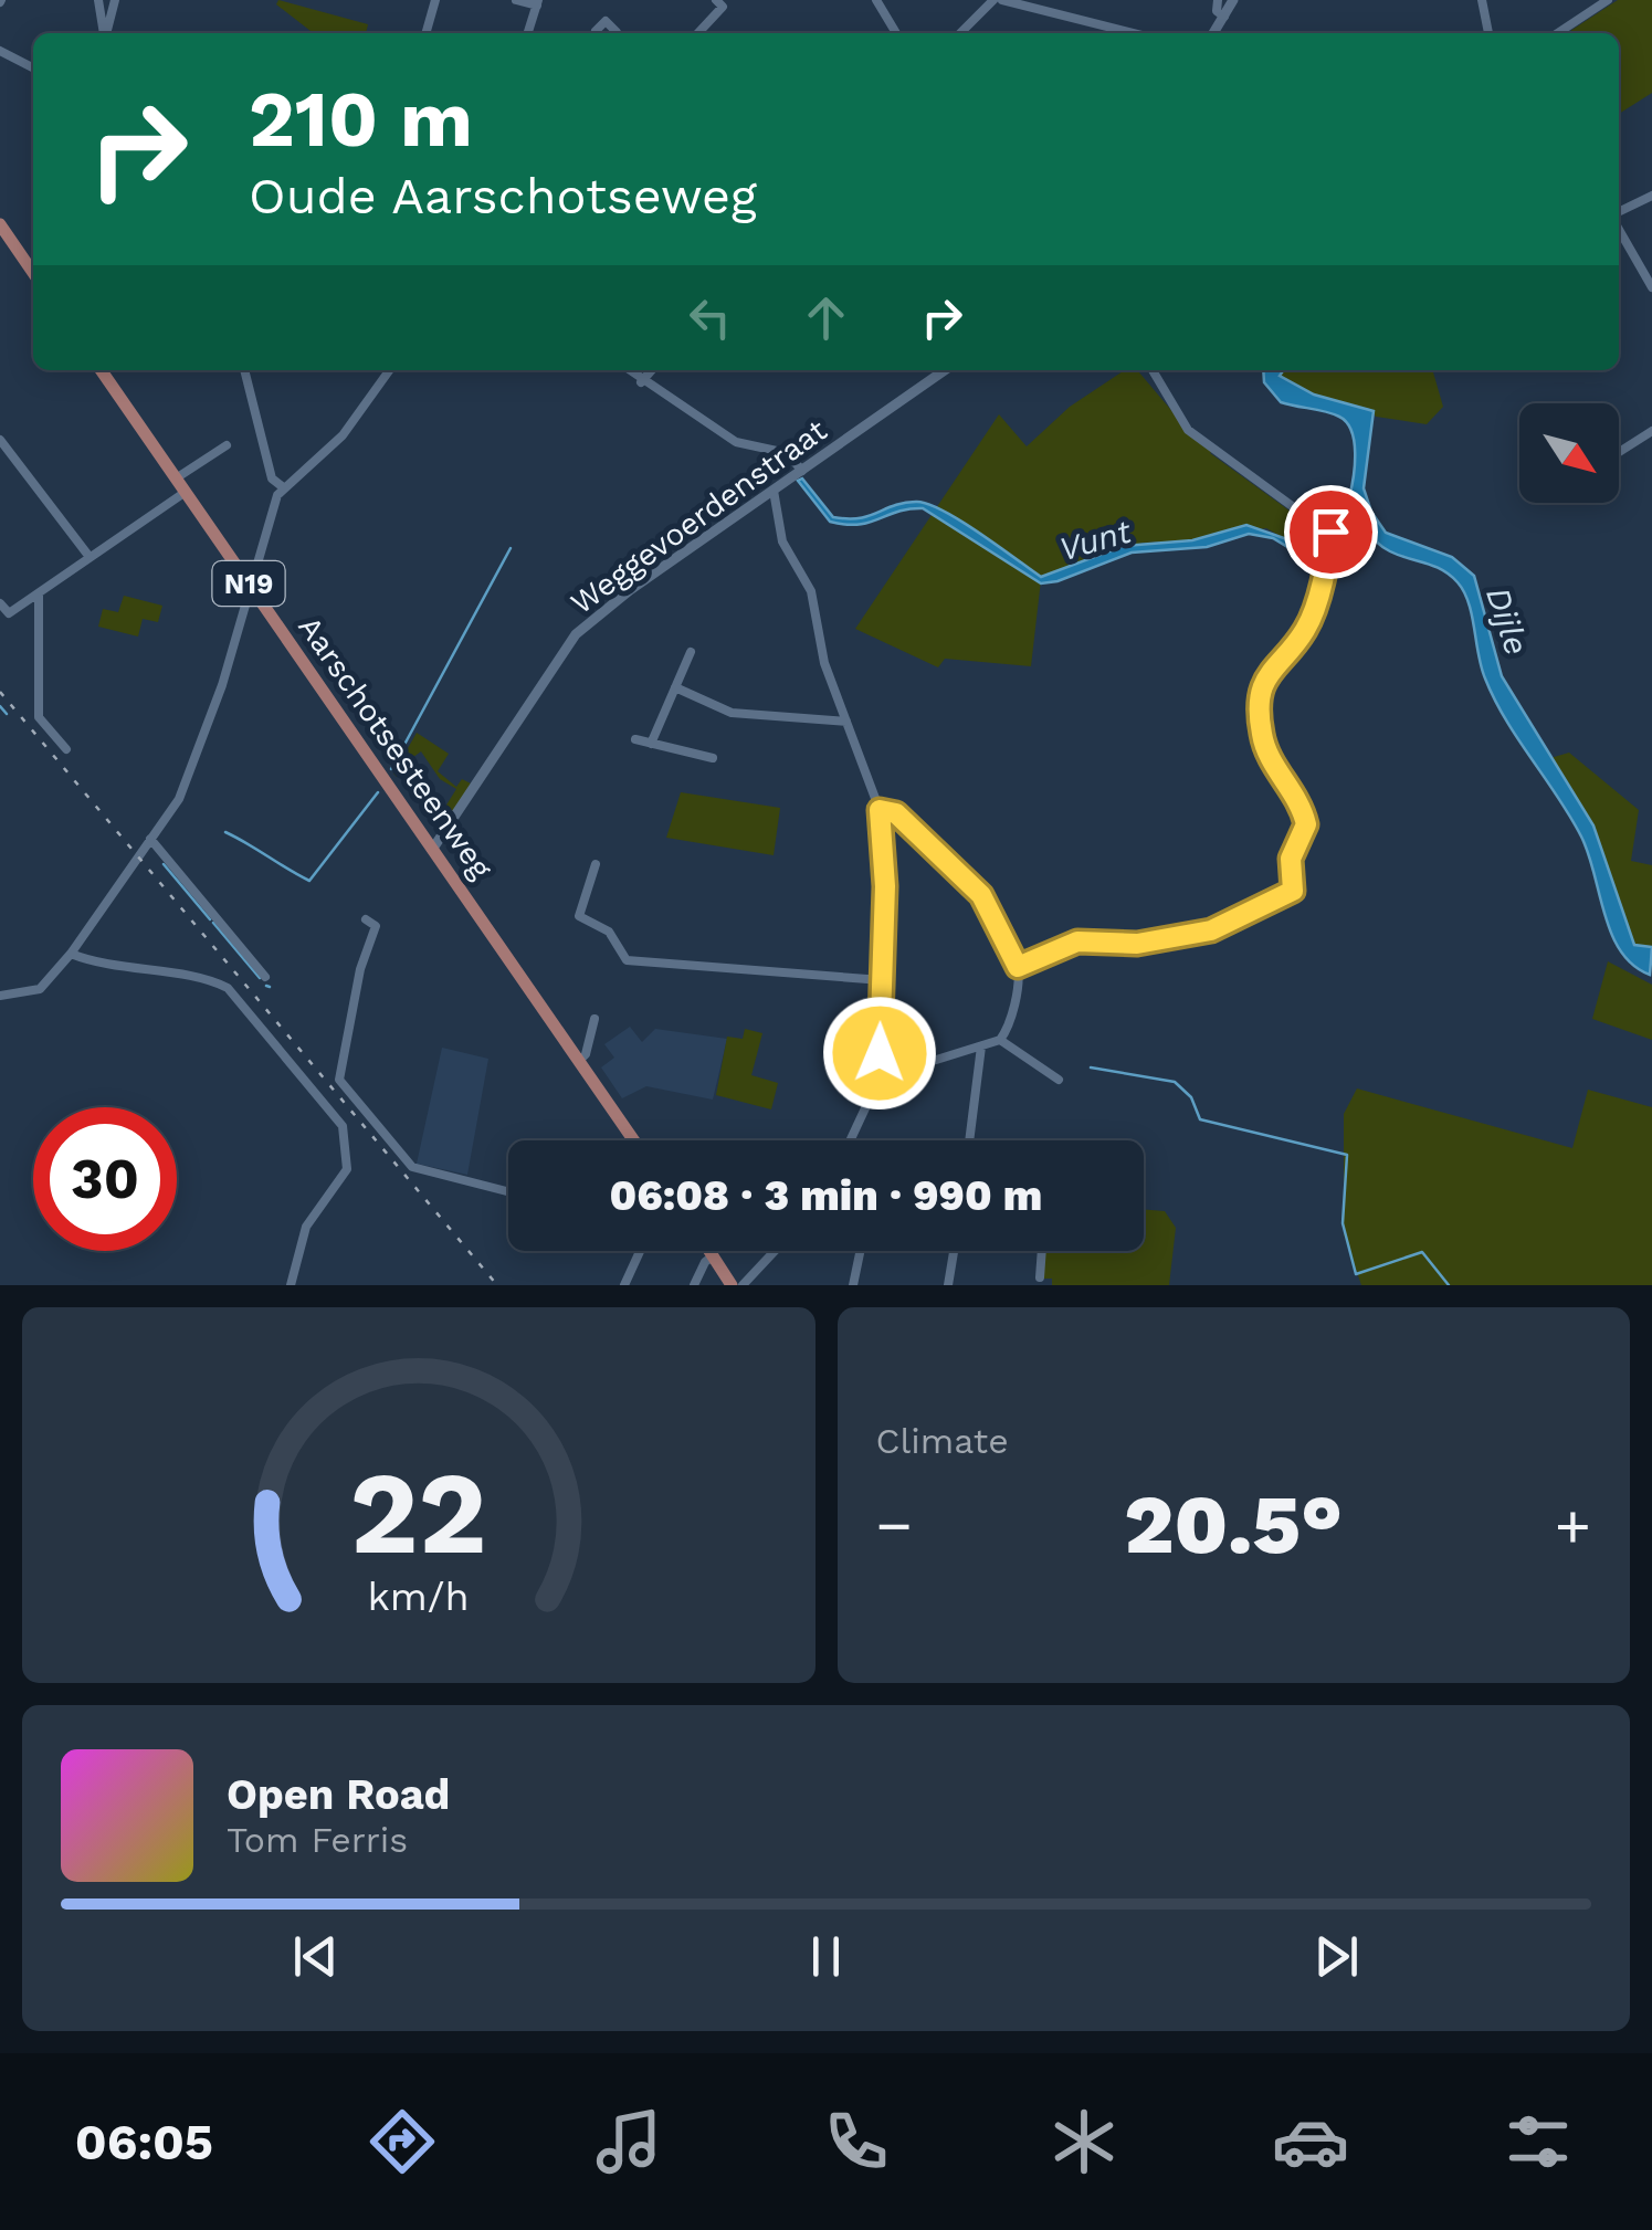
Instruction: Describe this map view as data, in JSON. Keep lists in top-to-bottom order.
{
  "streets": {
    "main road": ["N19", "Aarschotsesteenweg"],
    "street": ["Weggevoerdenstraat"]
  },
  "crossings": [
    ["Weggevoerdenstraat", "Aarschotsesteenweg"]
  ],
  "water": ["Vunt", "Dijle"],
  "north": "bottom right",
  "page": {
    "turn": ["210 m", "Oude Aarschotseweg"],
    "limit": "30",
    "trip": "06:08 · 3 min · 990 m",
    "tile": "Climate",
    "heat": ["−", "20.5°", "+"],
    "song": ["Open Road", "Tom Ferris"],
    "tabs": "06:05",
    "gauge": ["22", "km/h"]
  }
}
